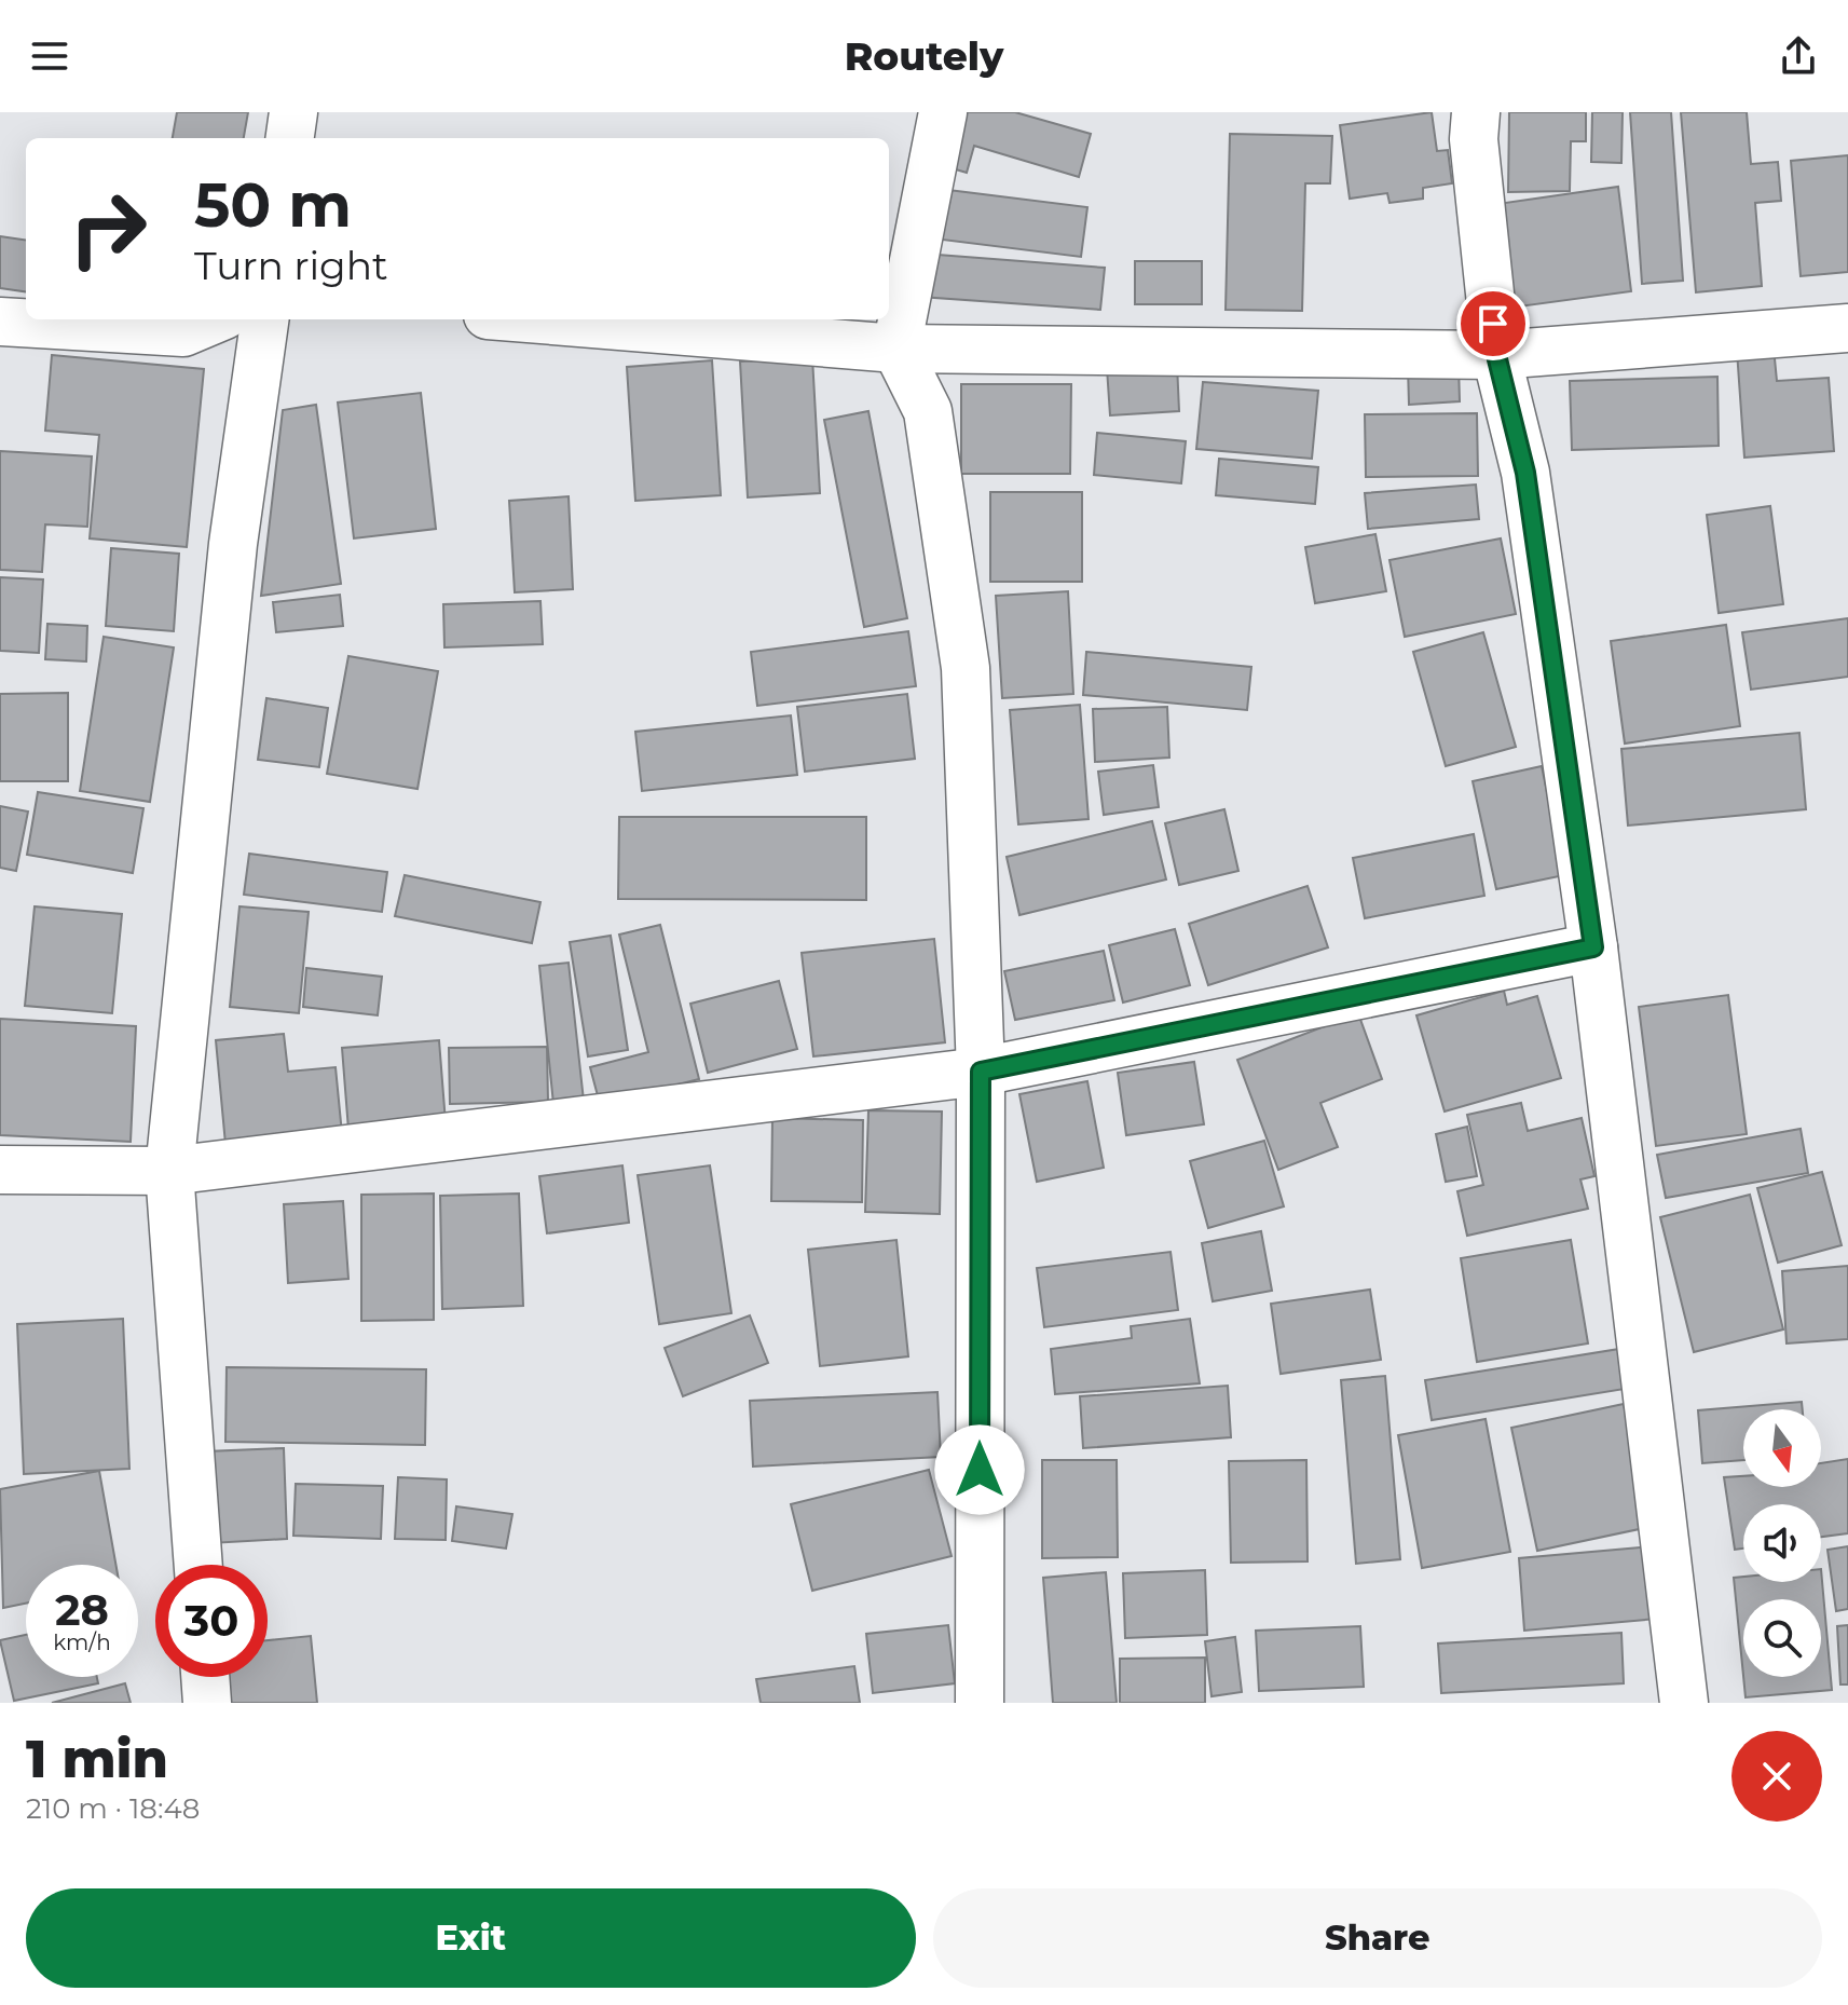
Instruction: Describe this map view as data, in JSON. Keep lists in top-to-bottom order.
{
  "north": "bottom",
  "page": {
    "header": "Routely",
    "turn": ["50 m", "Turn right"],
    "speed": "28 km/h",
    "limit": "30",
    "heading": ["1 min", "210 m · 18:48"],
    "buttons": ["Exit", "Share"]
  }
}
